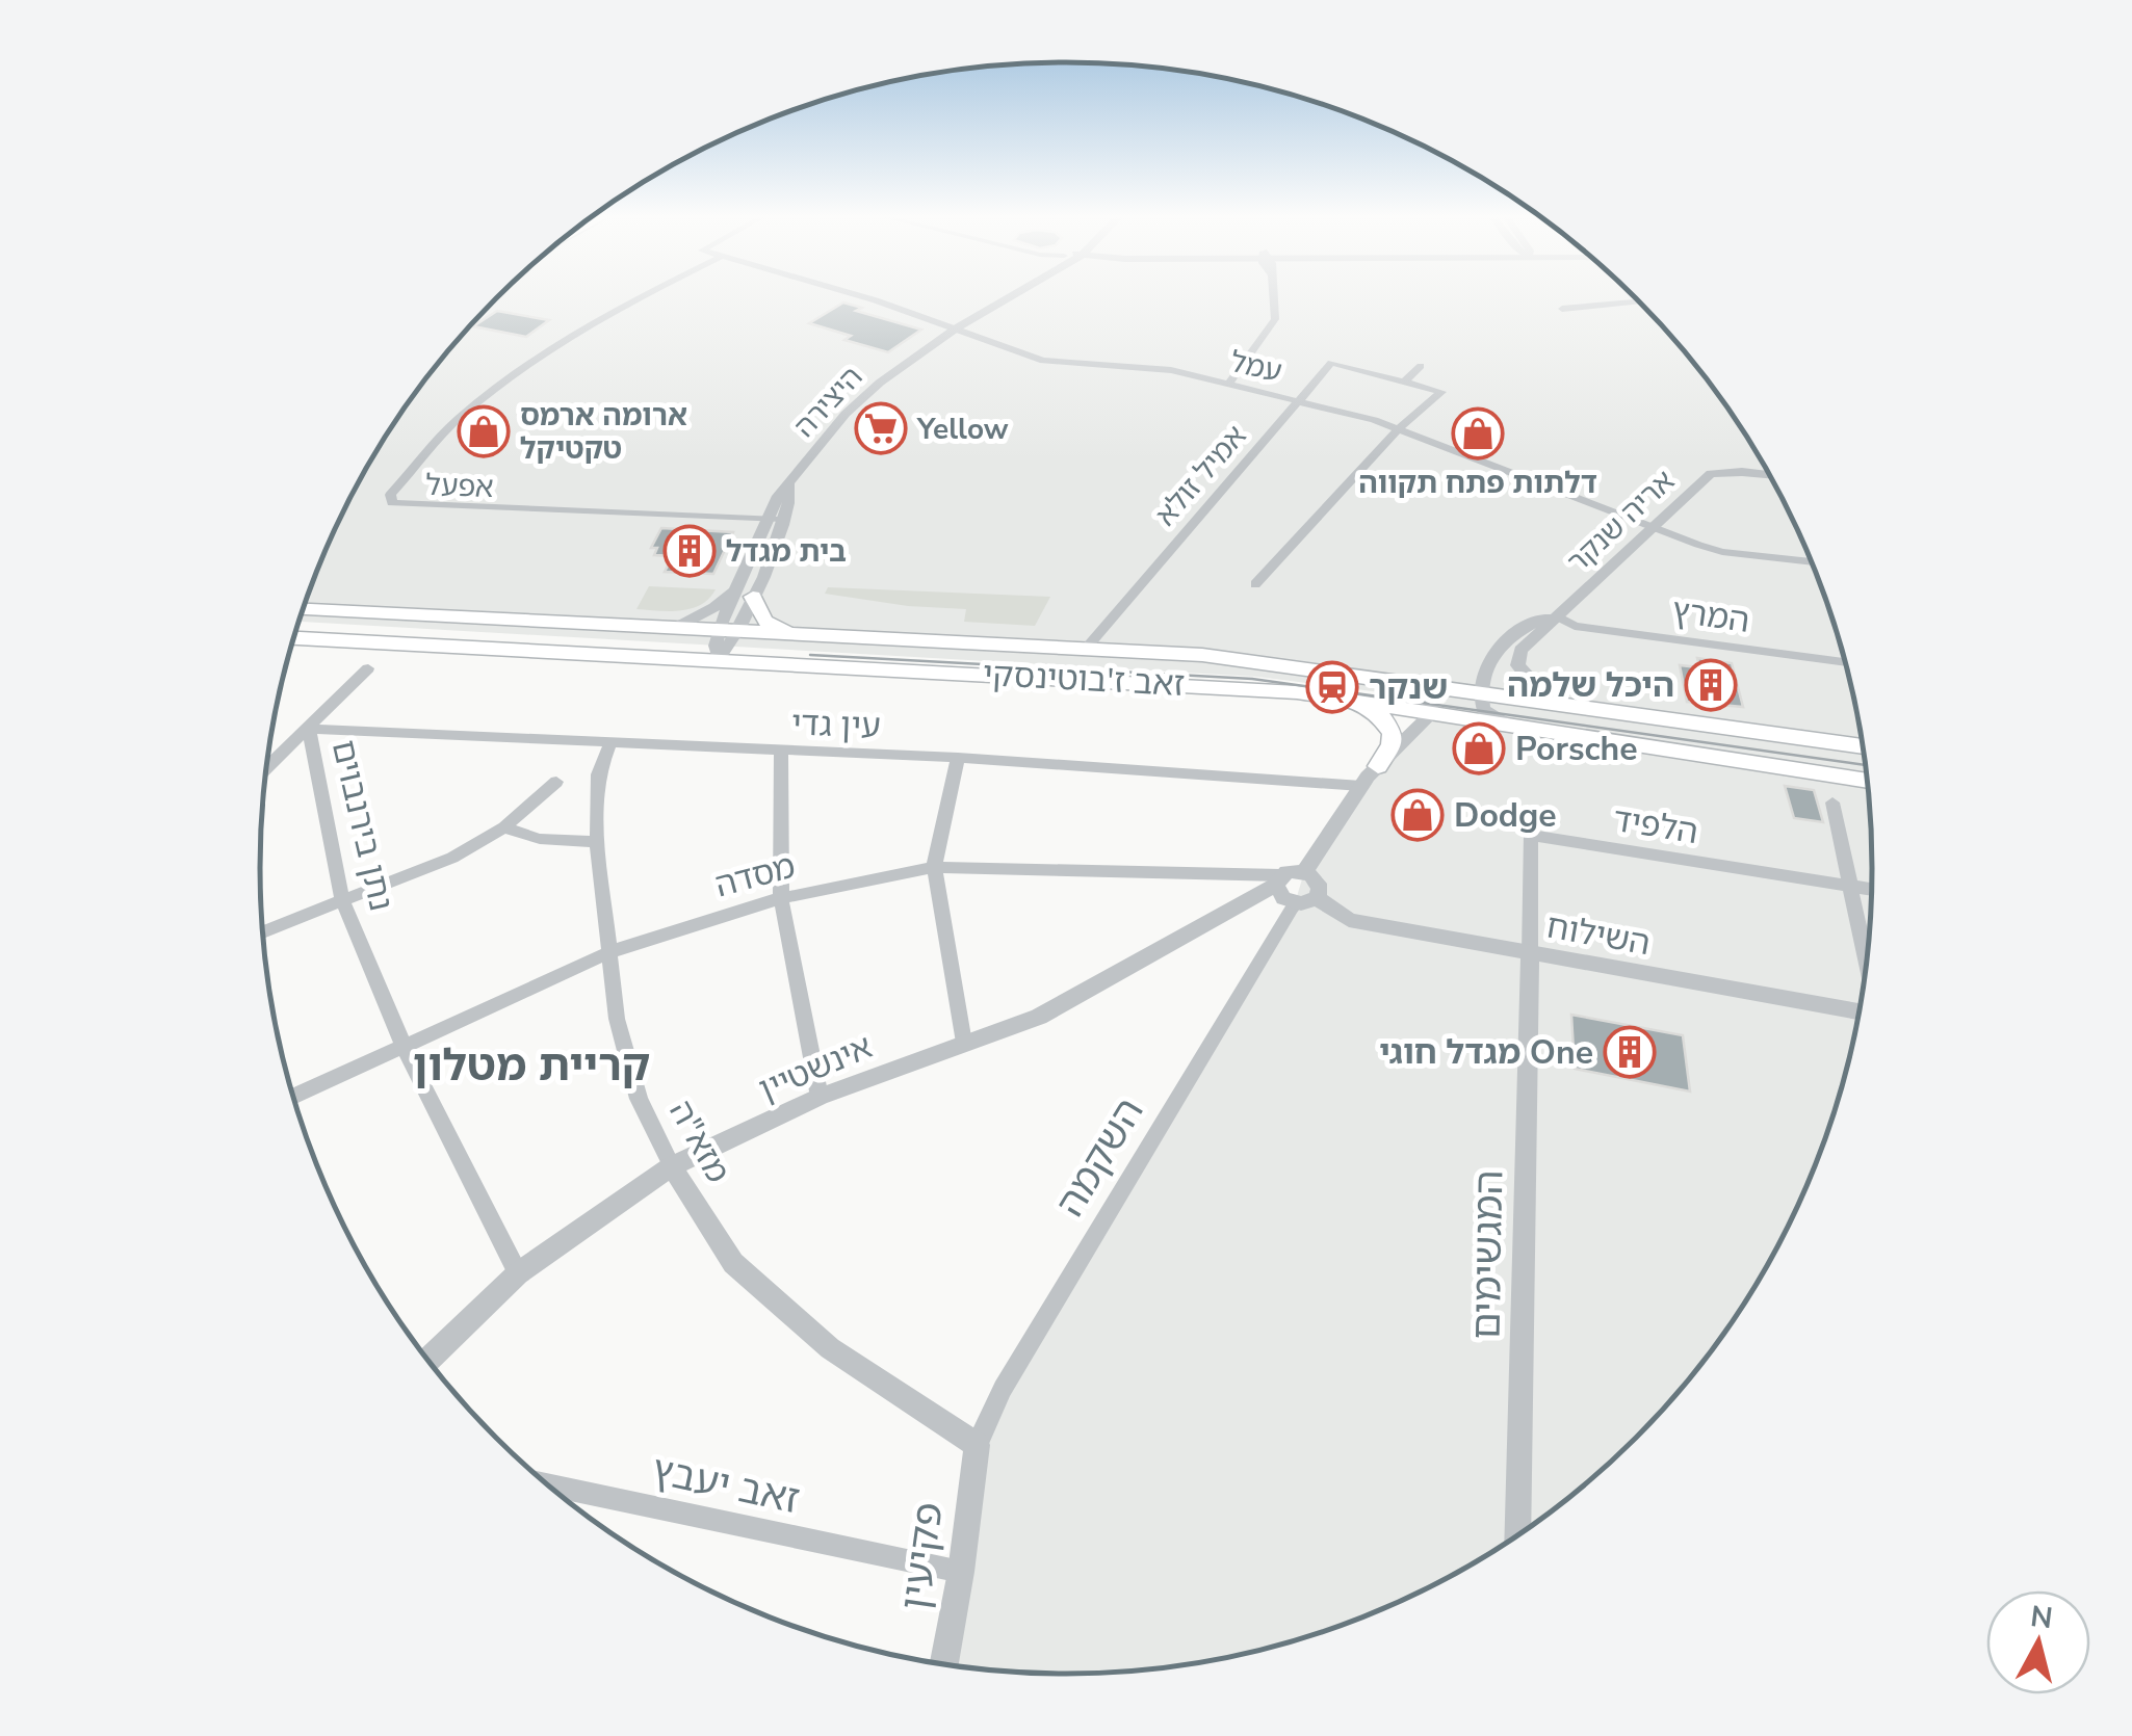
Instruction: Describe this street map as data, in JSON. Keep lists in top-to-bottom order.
{
  "streets": {
    "main road": ["זאב ז'בוטינסקי"],
    "street": [
      "עמל",
      "היצירה",
      "אמיל זולא",
      "אפעל",
      "אריה שנקר",
      "המרץ",
      "עין גדי",
      "נתן בירנבוים",
      "הלפיד",
      "מסדה",
      "השילוח",
      "אינשטיין",
      "מזא\"ה",
      "השקמה",
      "המגשימים",
      "זאב יעבץ",
      "פקיעין"
    ]
  },
  "crossings": [
    ["עמל", "היצירה"],
    ["עמל", "אמיל זולא"],
    ["עמל", "אריה שנקר"],
    ["היצירה", "אפעל"],
    ["היצירה", "זאב ז'בוטינסקי"],
    ["אמיל זולא", "זאב ז'בוטינסקי"],
    ["אריה שנקר", "המרץ"],
    ["אריה שנקר", "זאב ז'בוטינסקי"],
    ["עין גדי", "נתן בירנבוים"],
    ["עין גדי", "מזא\"ה"],
    ["נתן בירנבוים", "מסדה"],
    ["נתן בירנבוים", "אינשטיין"],
    ["הלפיד", "השילוח"],
    ["הלפיד", "המגשימים"],
    ["מסדה", "השילוח"],
    ["מסדה", "אינשטיין"],
    ["מסדה", "מזא\"ה"],
    ["השילוח", "אינשטיין"],
    ["השילוח", "המגשימים"],
    ["אינשטיין", "מזא\"ה"],
    ["מזא\"ה", "השקמה"],
    ["מזא\"ה", "פקיעין"],
    ["השקמה", "פקיעין"],
    ["זאב יעבץ", "פקיעין"]
  ],
  "districts": ["קריית מטלון"],
  "places": {
    "supermarket": ["Yellow"],
    "shop": [
      "ארומה ארמס טקטיקל",
      "דלתות פתח תקווה",
      "Porsche",
      "Dodge"
    ],
    "building": ["בית מגדל", "היכל שלמה", "מגדל חוגי One"],
    "station": ["שנקר"]
  },
  "north": "top"
}
